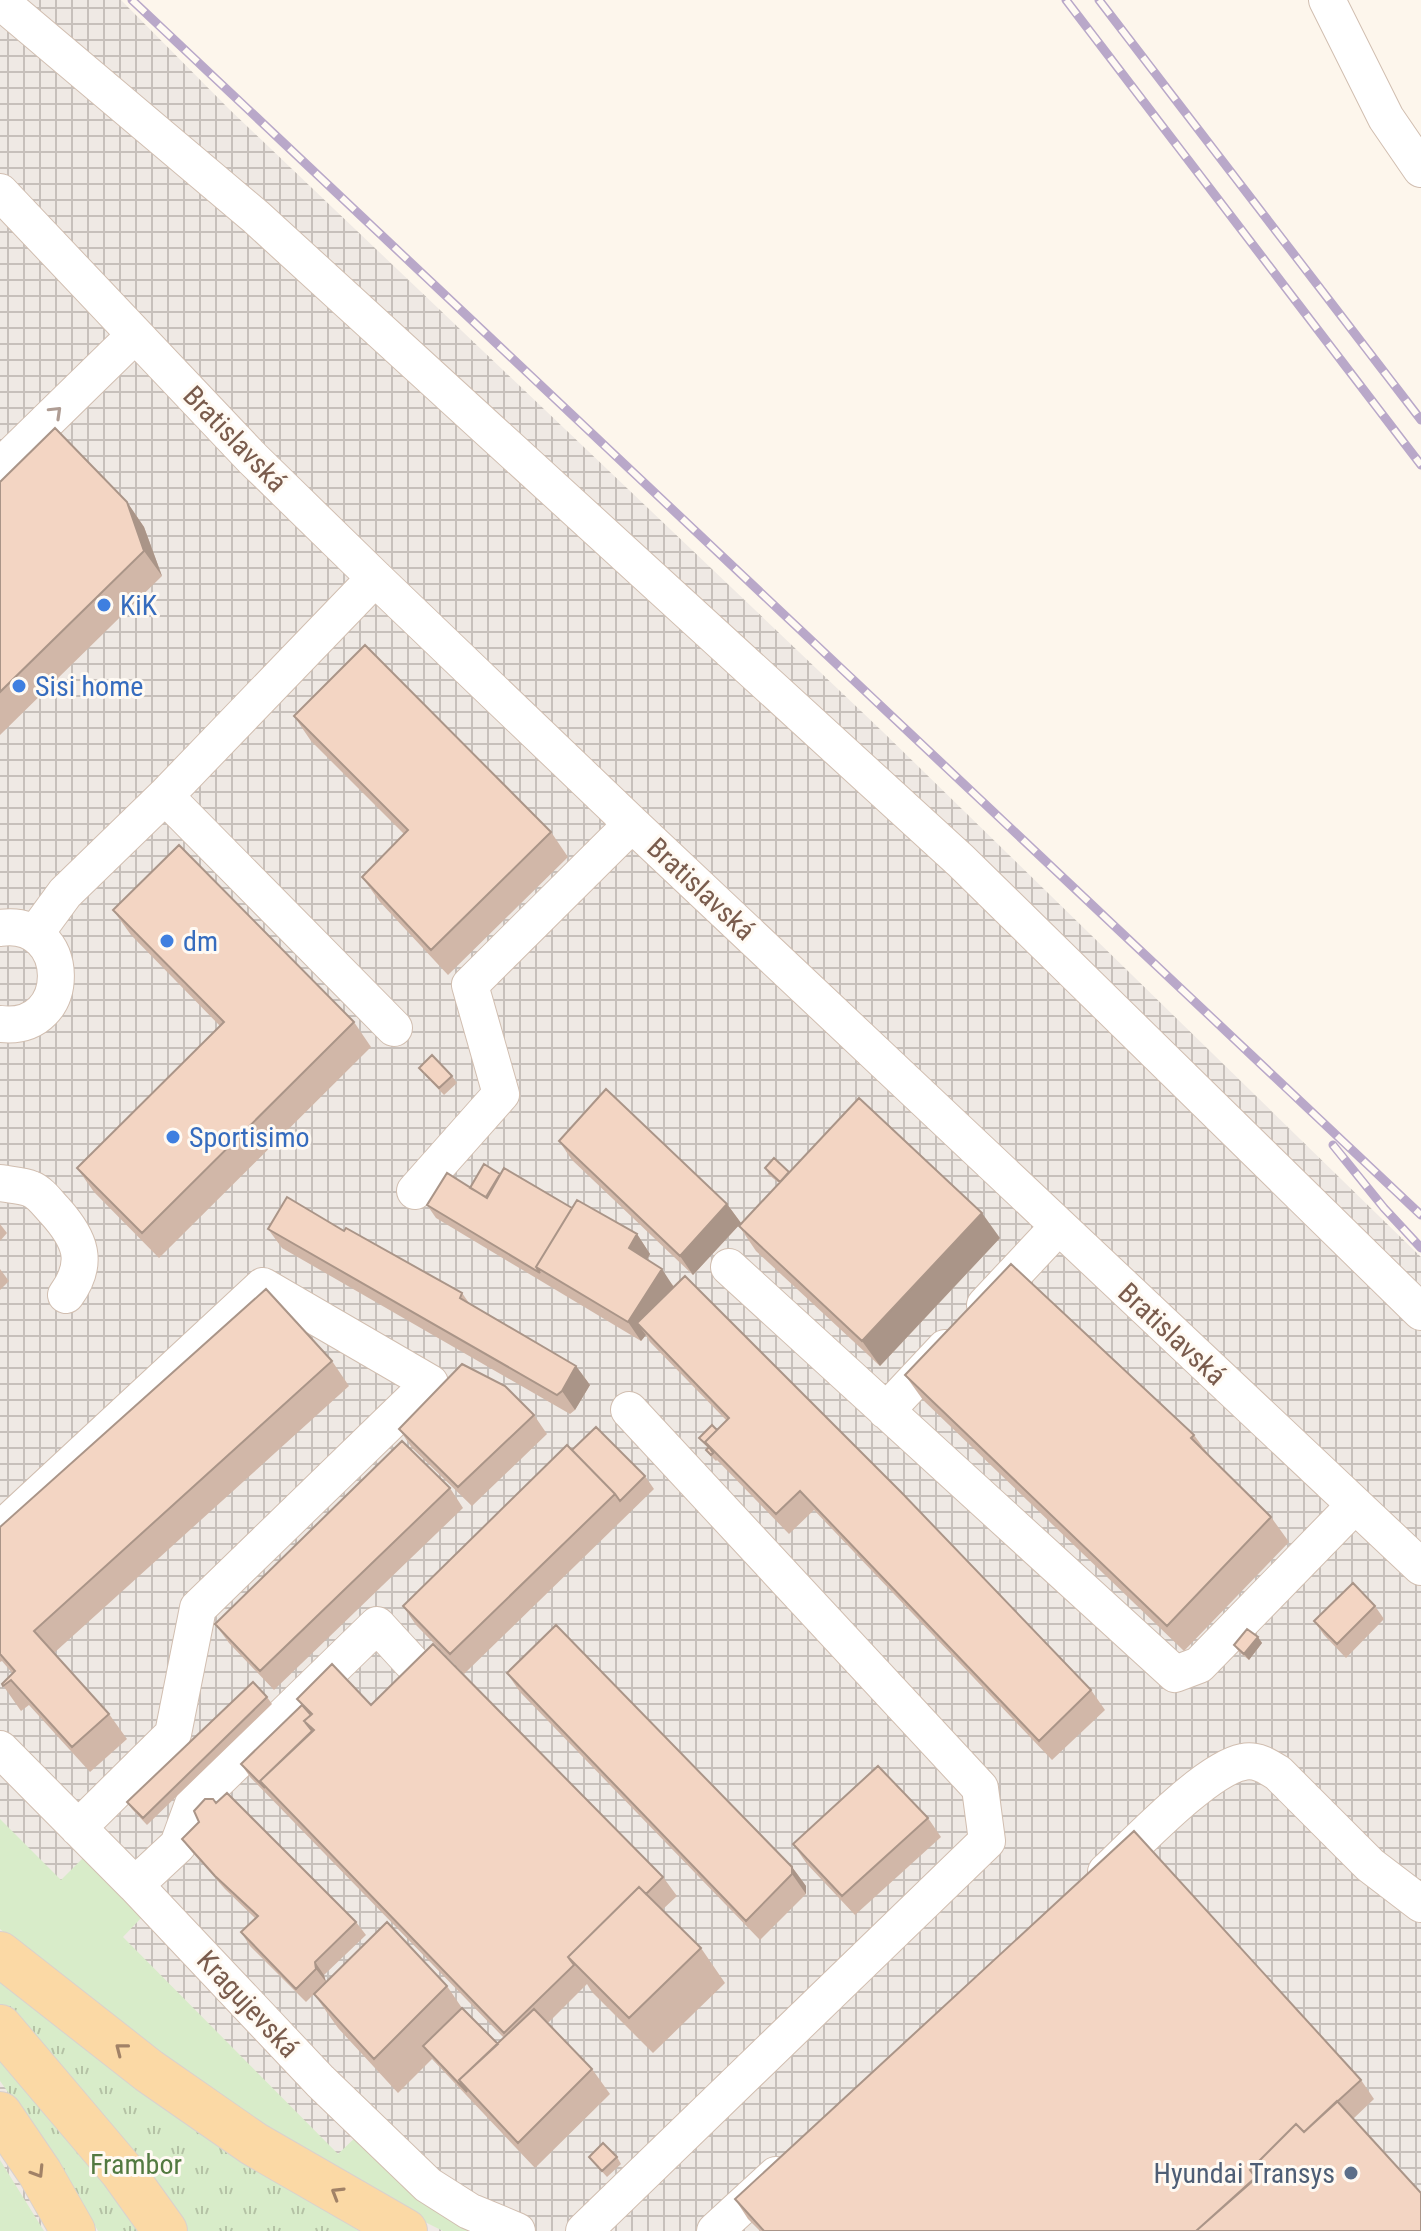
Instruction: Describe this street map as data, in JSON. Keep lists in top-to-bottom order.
{
  "streets": {
    "street": ["Bratislavská", "Kragujevská"]
  },
  "parks": ["Frambor"],
  "places": [
    "KiK",
    "Sisi home",
    "dm",
    "Sportisimo",
    "Hyundai Transys"
  ]
}
